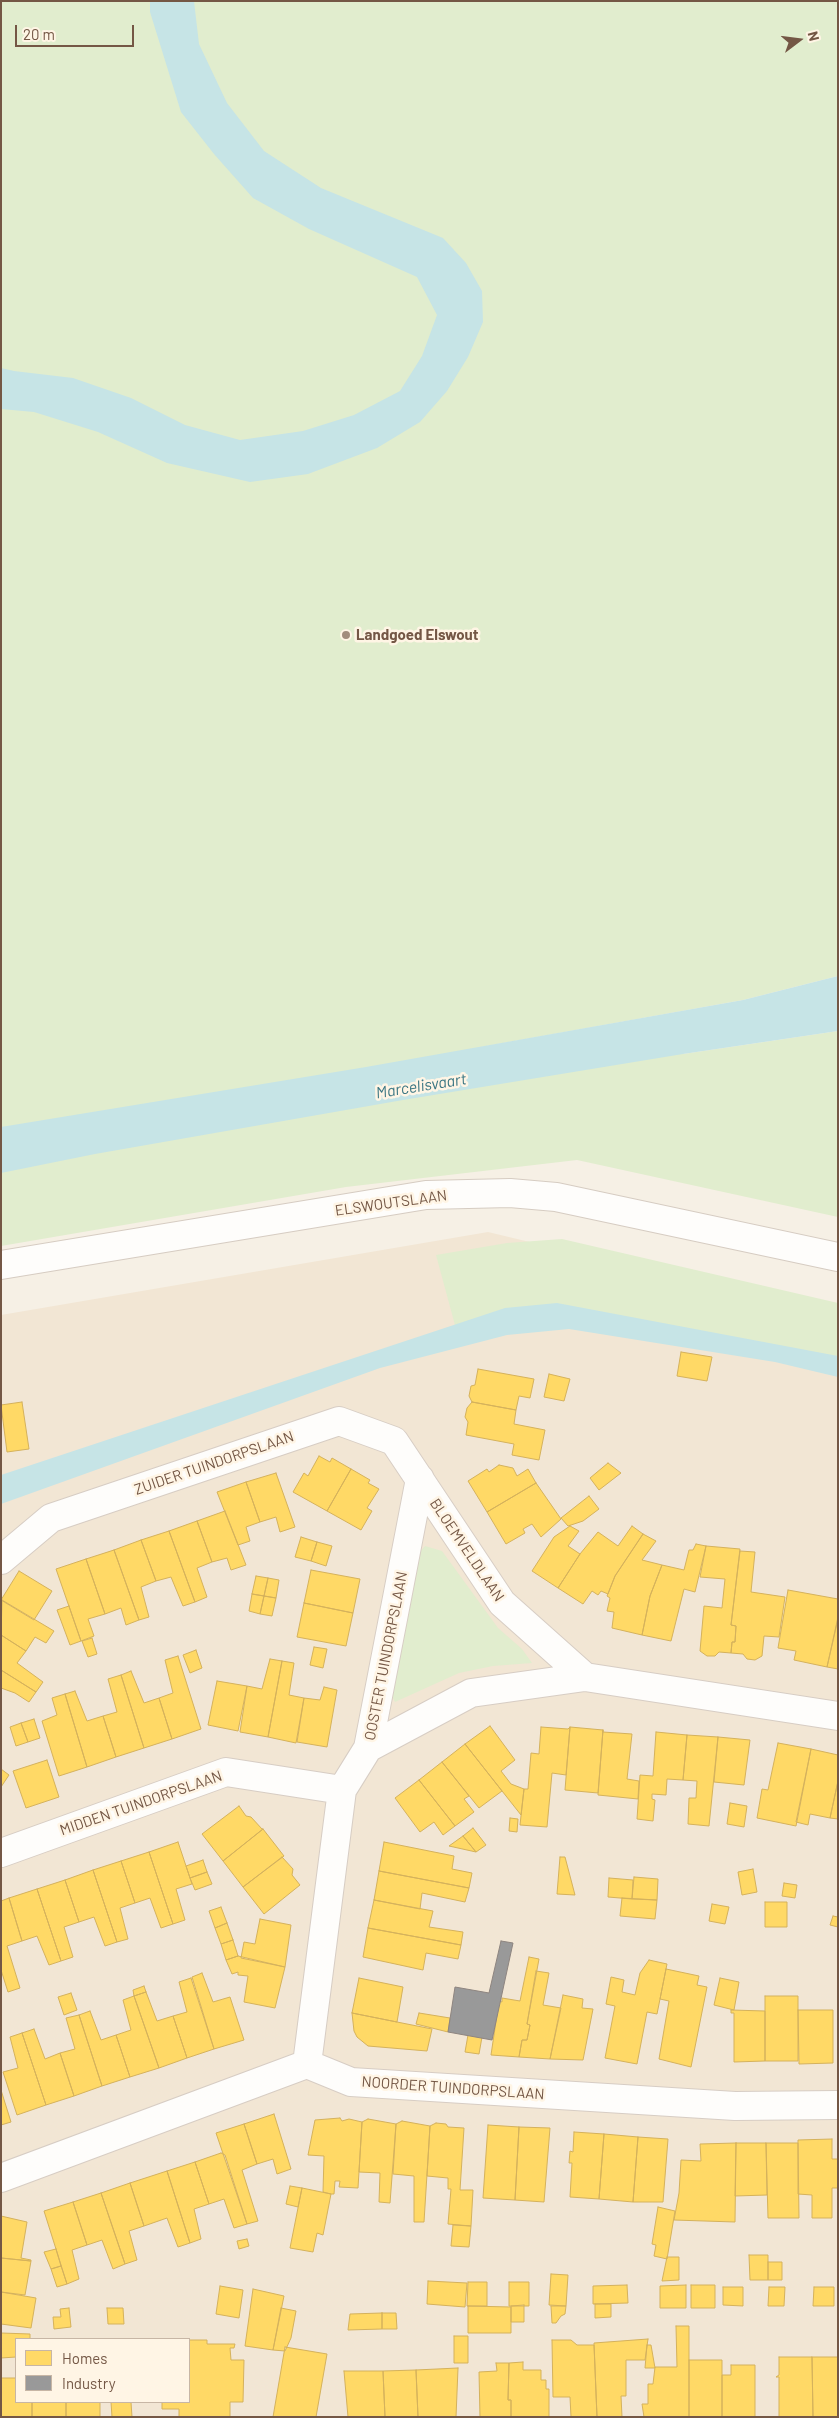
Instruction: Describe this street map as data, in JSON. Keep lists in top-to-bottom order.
{
  "streets": {
    "street": [
      "ELSWOUTSLAAN",
      "ZUIDER TUINDORPSLAAN",
      "BLOEMVELDLAAN",
      "OOSTER TUINDORPSLAAN",
      "MIDDEN TUINDORPSLAAN",
      "NOORDER TUINDORPSLAAN"
    ]
  },
  "crossings": [
    ["ZUIDER TUINDORPSLAAN", "BLOEMVELDLAAN"],
    ["ZUIDER TUINDORPSLAAN", "OOSTER TUINDORPSLAAN"],
    ["BLOEMVELDLAAN", "OOSTER TUINDORPSLAAN"],
    ["OOSTER TUINDORPSLAAN", "MIDDEN TUINDORPSLAAN"],
    ["OOSTER TUINDORPSLAAN", "NOORDER TUINDORPSLAAN"]
  ],
  "water": ["Marcelisvaart"],
  "places": ["Landgoed Elswout"],
  "legend": ["Homes", "Industry"],
  "scale_bar": "20 m",
  "north": "right"
}
